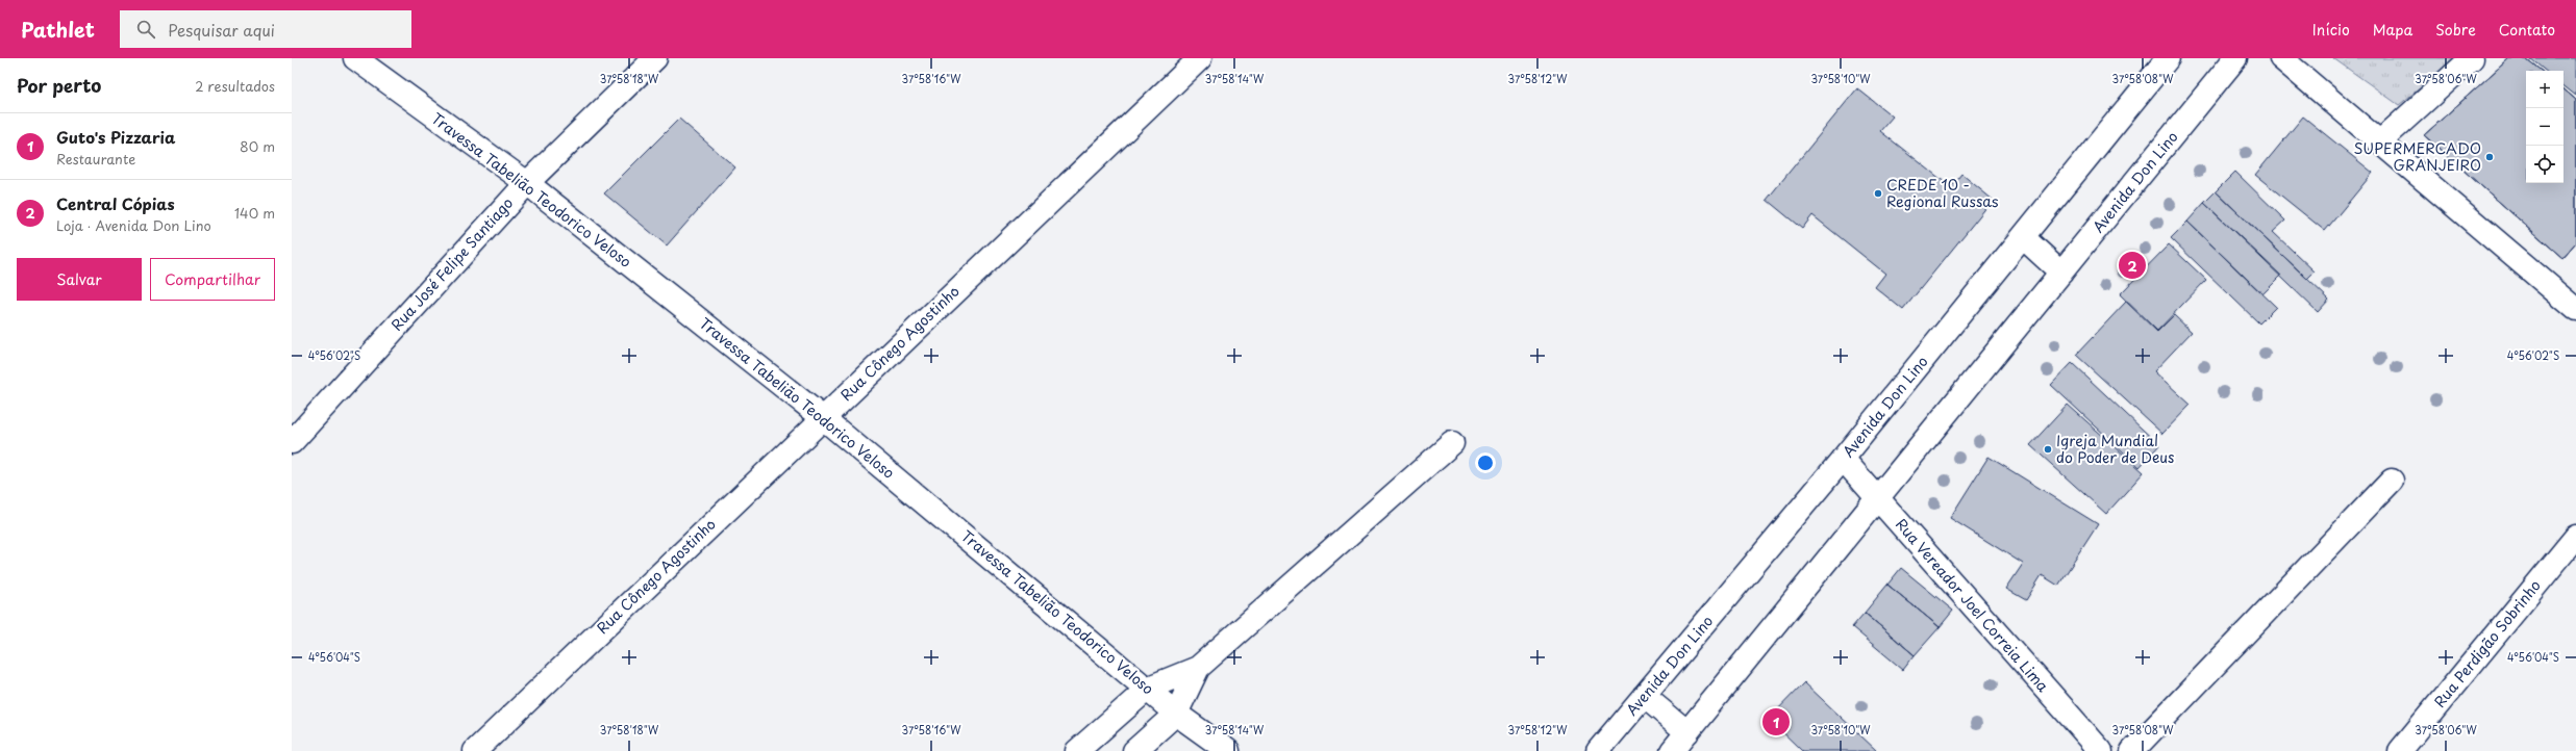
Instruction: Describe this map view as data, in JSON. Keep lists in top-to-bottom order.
{
  "streets": {
    "street": [
      "Avenida Don Lino",
      "Travessa Tabelião Teodorico Veloso",
      "Rua José Felipe Santiago",
      "Rua Cônego Agostinho",
      "Rua Vereador Joel Correia Lima",
      "Rua Perdigão Sobrinho"
    ]
  },
  "crossings": [
    ["Avenida Don Lino", "Rua Vereador Joel Correia Lima"],
    ["Travessa Tabelião Teodorico Veloso", "Rua José Felipe Santiago"],
    ["Travessa Tabelião Teodorico Veloso", "Rua Cônego Agostinho"]
  ],
  "places": ["SUPERMERCADO GRANJEIRO", "CREDE 10 - Regional Russas", "Igreja Mundial do Poder de Deus"],
  "page": {
    "header": "Pathlet",
    "search": "Pesquisar aqui",
    "nav": [
      "Início",
      "Mapa",
      "Sobre",
      "Contato"
    ],
    "heading": ["Por perto", "2 resultados"],
    "map_buttons": ["+", "−"],
    "list": [
      {
        "mark": "1",
        "name": "Guto's Pizzaria",
        "note": "Restaurante",
        "value": "80 m"
      },
      {
        "mark": "2",
        "name": "Central Cópias",
        "note": "Loja · Avenida Don Lino",
        "value": "140 m"
      }
    ],
    "buttons": ["Salvar", "Compartilhar"],
    "pins": ["2", "1"]
  },
  "coordinates": [
    "37°58'18\"W",
    "37°58'16\"W",
    "37°58'14\"W",
    "37°58'12\"W",
    "37°58'10\"W",
    "37°58'08\"W",
    "37°58'06\"W",
    "4°56'02\"S",
    "4°56'04\"S"
  ]
}
